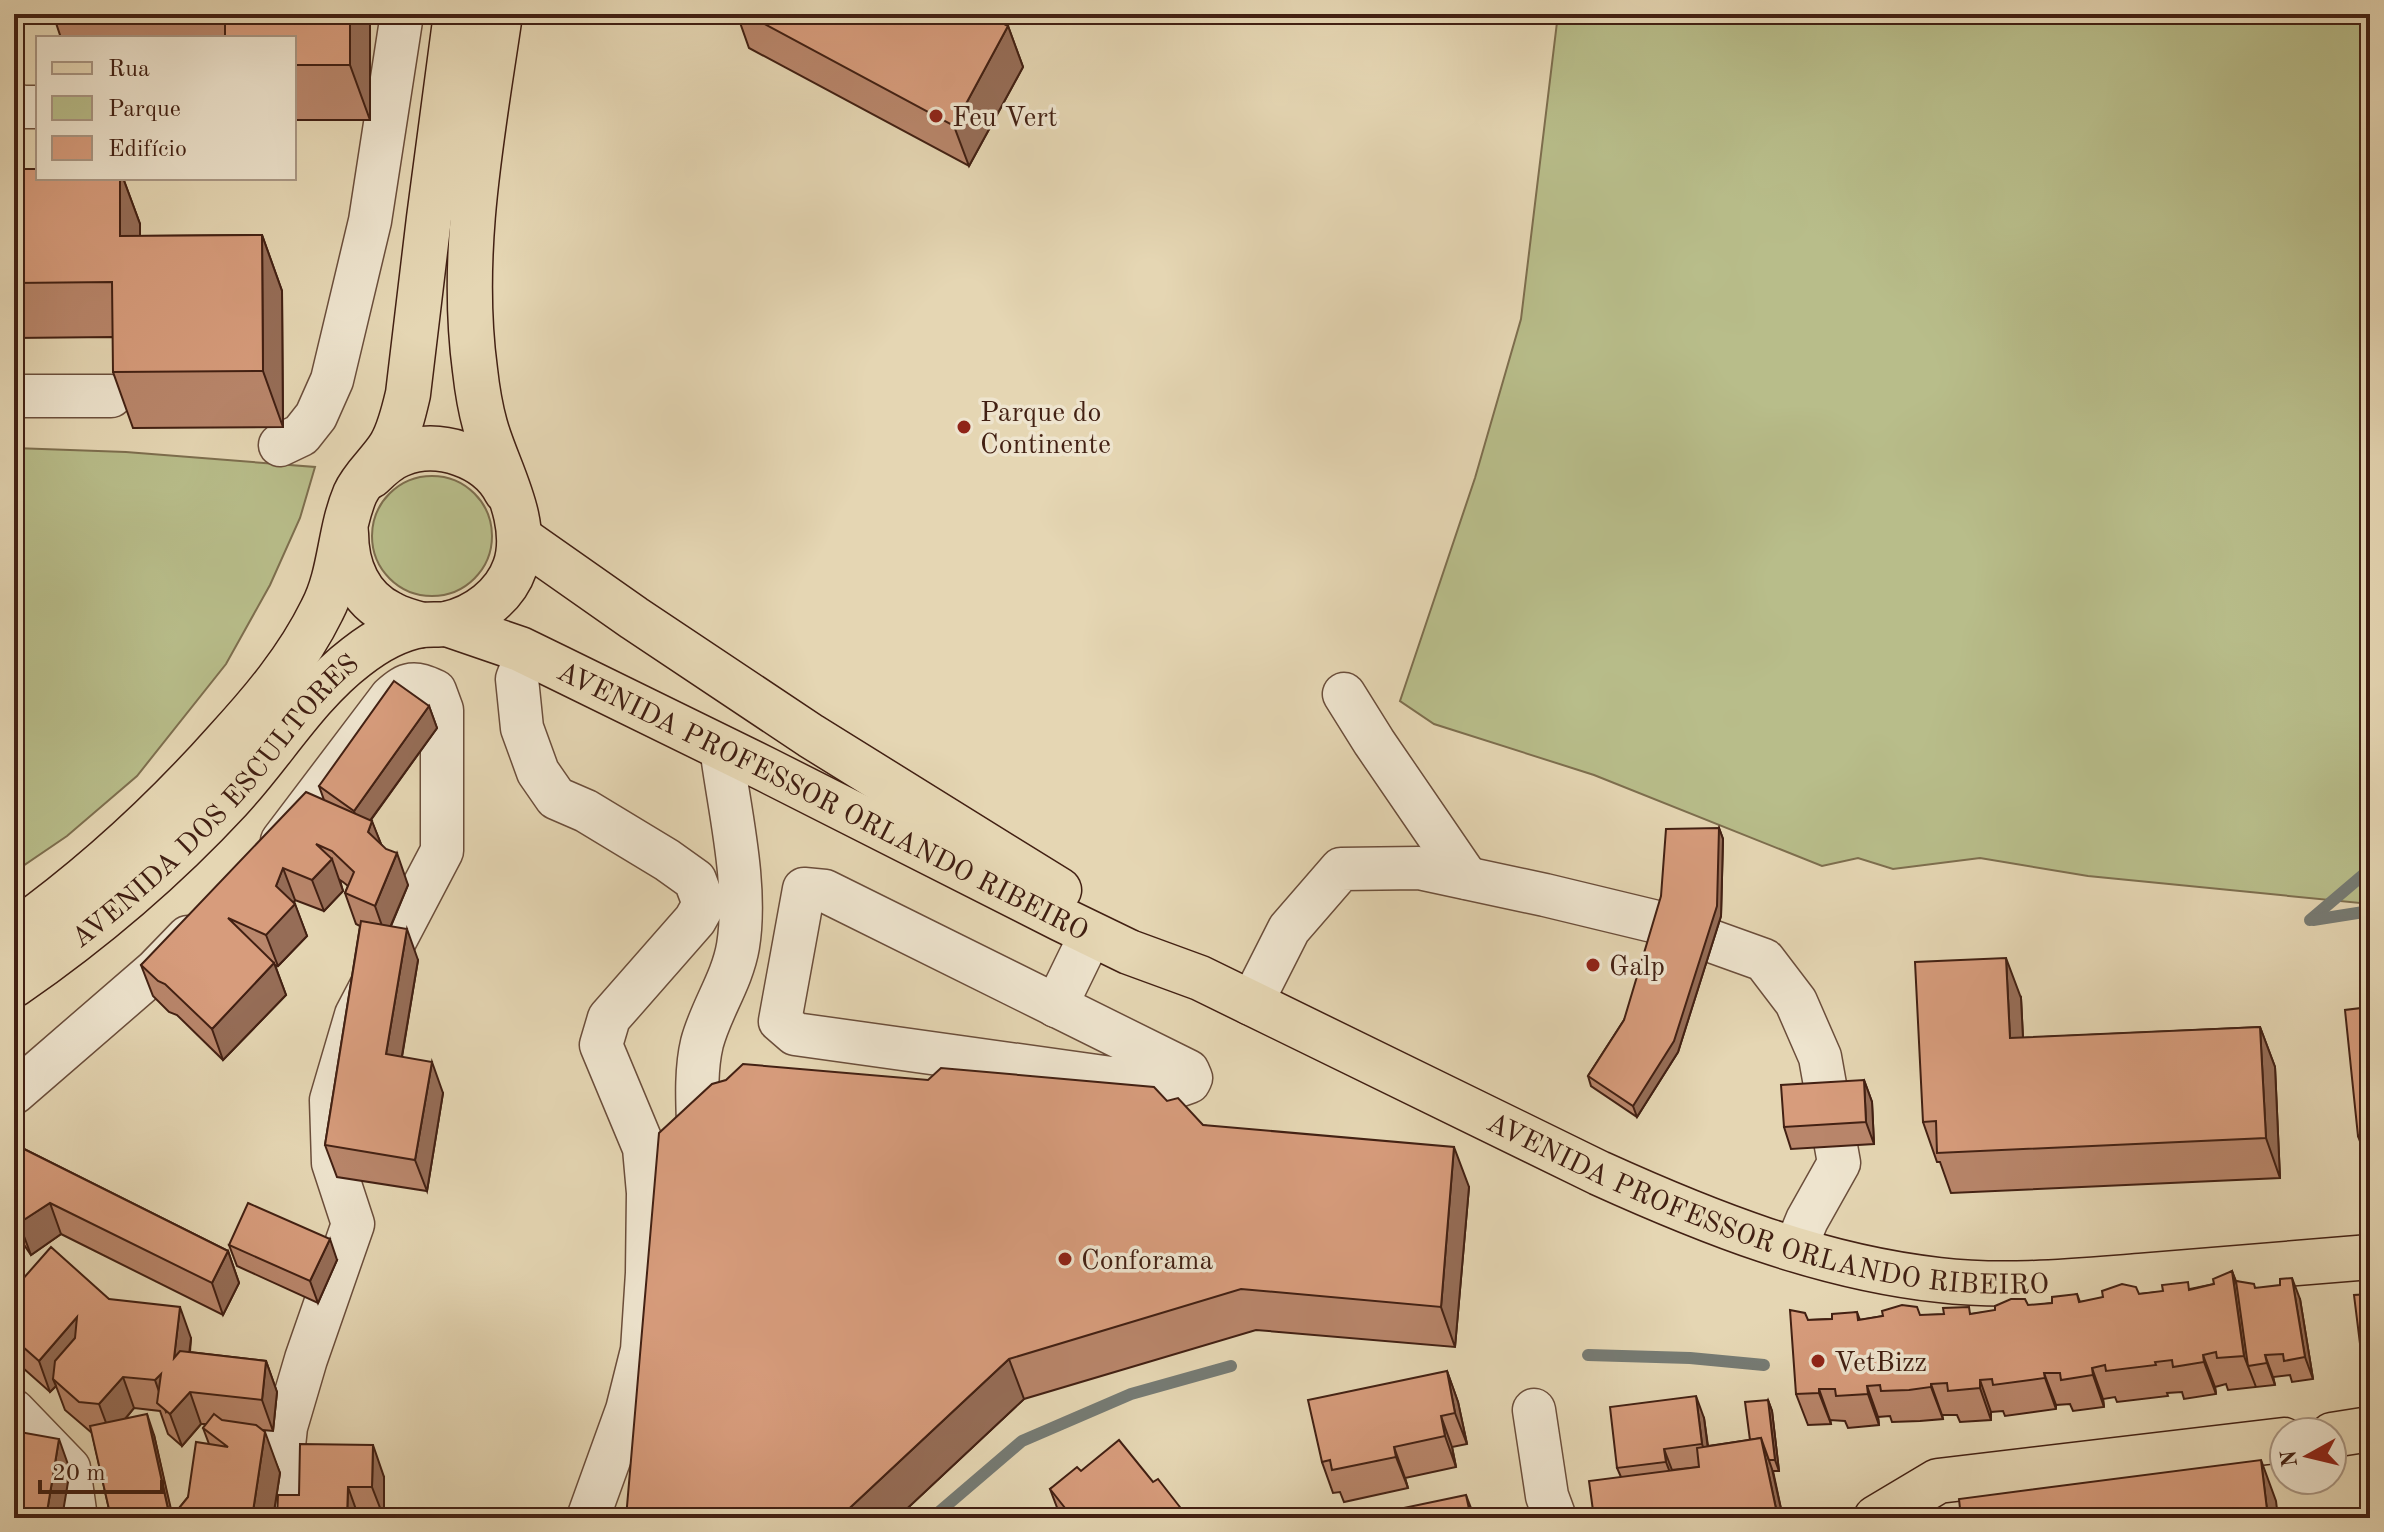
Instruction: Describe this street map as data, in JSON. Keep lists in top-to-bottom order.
{
  "streets": {
    "main road": ["AVENIDA DOS ESCULTORES", "AVENIDA PROFESSOR ORLANDO RIBEIRO"]
  },
  "crossings": [
    ["AVENIDA DOS ESCULTORES", "AVENIDA PROFESSOR ORLANDO RIBEIRO"]
  ],
  "places": [
    "Feu Vert",
    "Parque do Continente",
    "Galp",
    "Conforama",
    "VetBizz"
  ],
  "legend": ["Rua", "Parque", "Edifício"],
  "scale_bar": "20 m",
  "north": "left"
}
